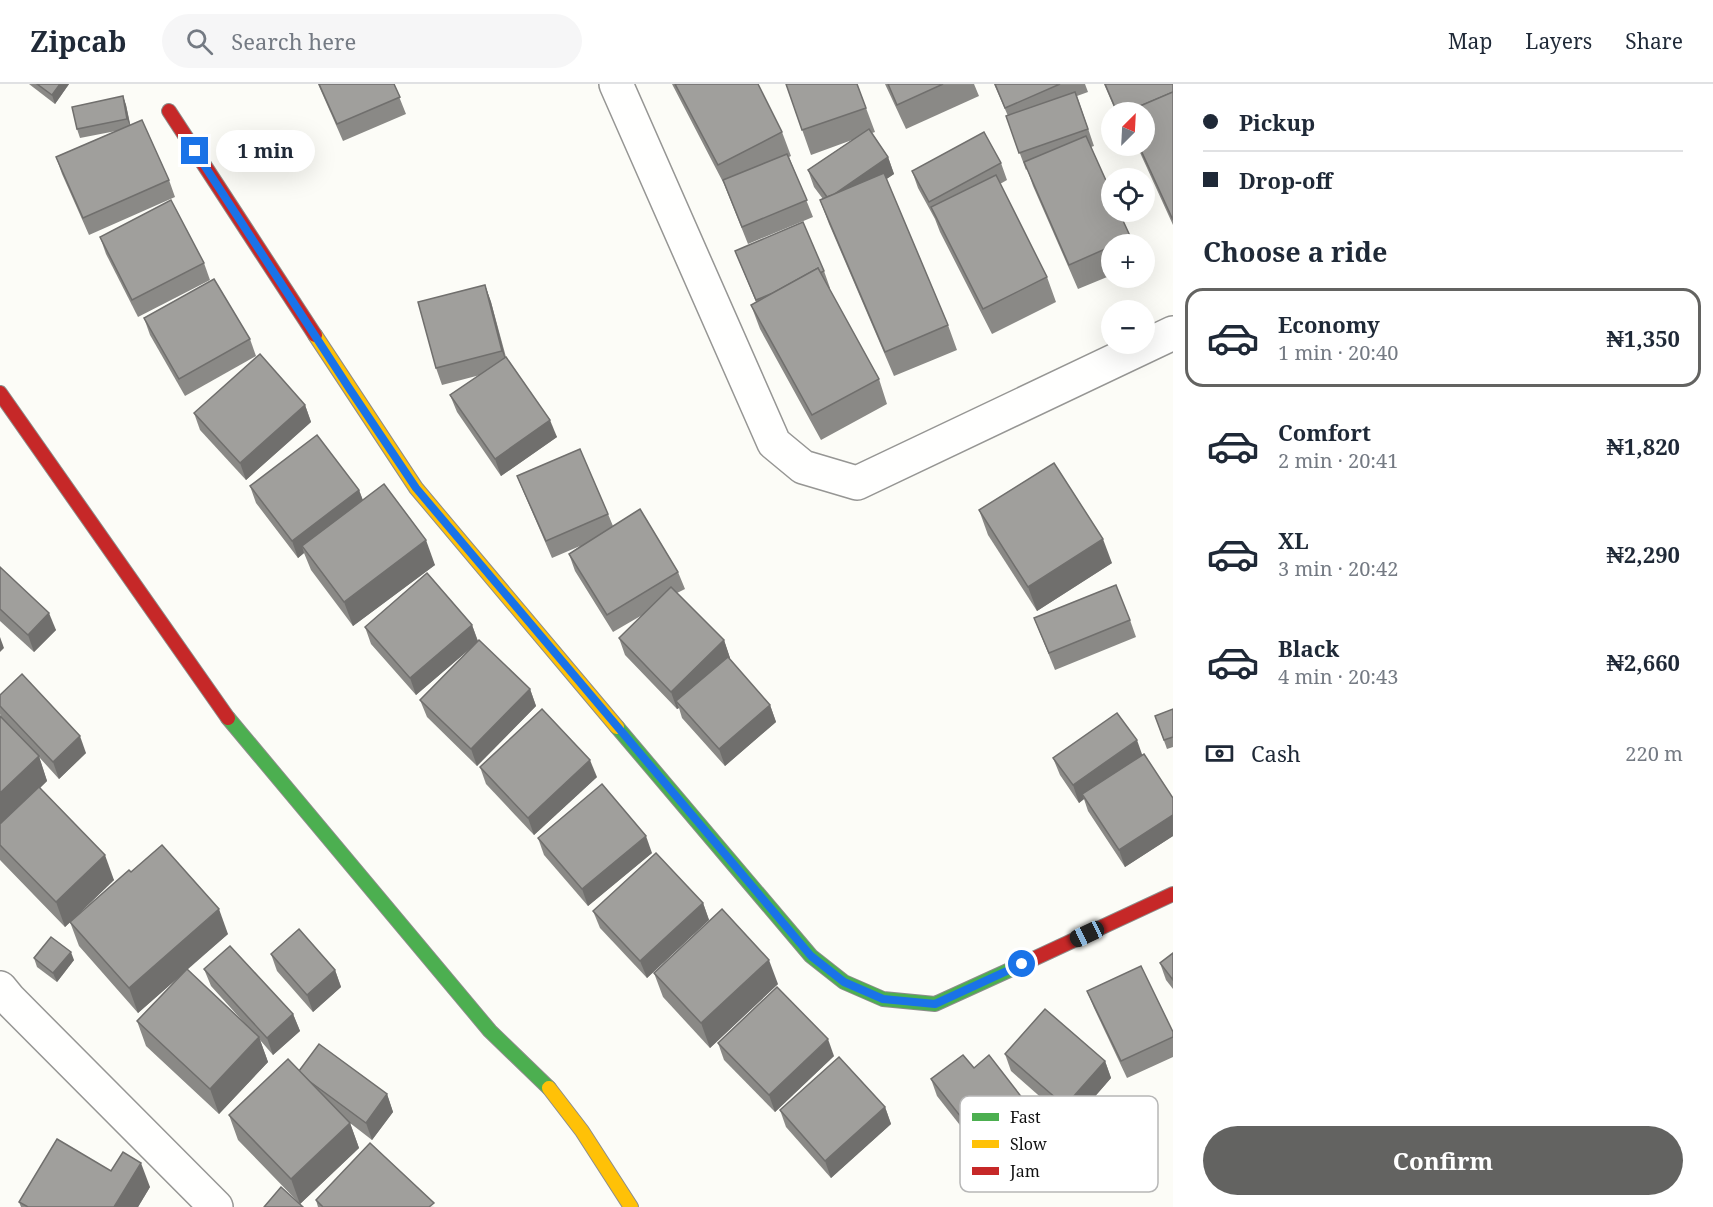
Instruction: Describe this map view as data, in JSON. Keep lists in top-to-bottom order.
{
  "legend": ["Fast", "Slow", "Jam"],
  "north": "top right",
  "page": {
    "header": "Zipcab",
    "search": "Search here",
    "nav": ["Map", "Layers", "Share"],
    "banner": ["Pickup", "Drop-off"],
    "map_buttons": ["+", "−"],
    "bubble": "1 min",
    "heading": "Choose a ride",
    "list": [
      {
        "name": "Economy",
        "note": "1 min · 20:40",
        "value": "₦1,350"
      },
      {
        "name": "Comfort",
        "note": "2 min · 20:41",
        "value": "₦1,820"
      },
      {
        "name": "XL",
        "note": "3 min · 20:42",
        "value": "₦2,290"
      },
      {
        "name": "Black",
        "note": "4 min · 20:43",
        "value": "₦2,660"
      }
    ],
    "pay": ["Cash", "220 m"],
    "buttons": "Confirm"
  }
}
